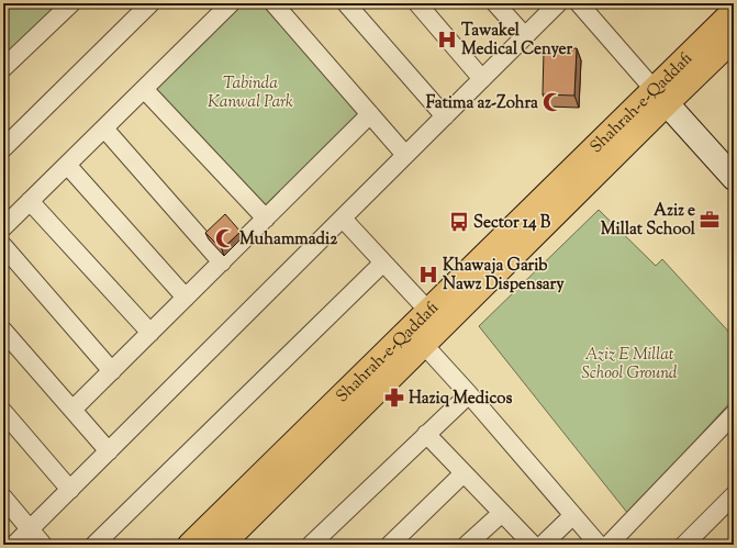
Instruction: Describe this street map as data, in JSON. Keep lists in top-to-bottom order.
{
  "streets": {
    "main road": ["Shahrah-e-Qaddafi"]
  },
  "parks": ["Tabinda Kanwal Park", "Aziz E Millat School Ground"],
  "places": {
    "hospital": ["Tawakel Medical Cenyer", "Khawaja Garib Nawz Dispensary"],
    "mosque": ["Fatima az-Zohra", "Muhammadi2"],
    "office": ["Aziz e Millat School"],
    "bus stop": ["Sector 14 B"],
    "pharmacy": ["Haziq Medicos"]
  }
}
